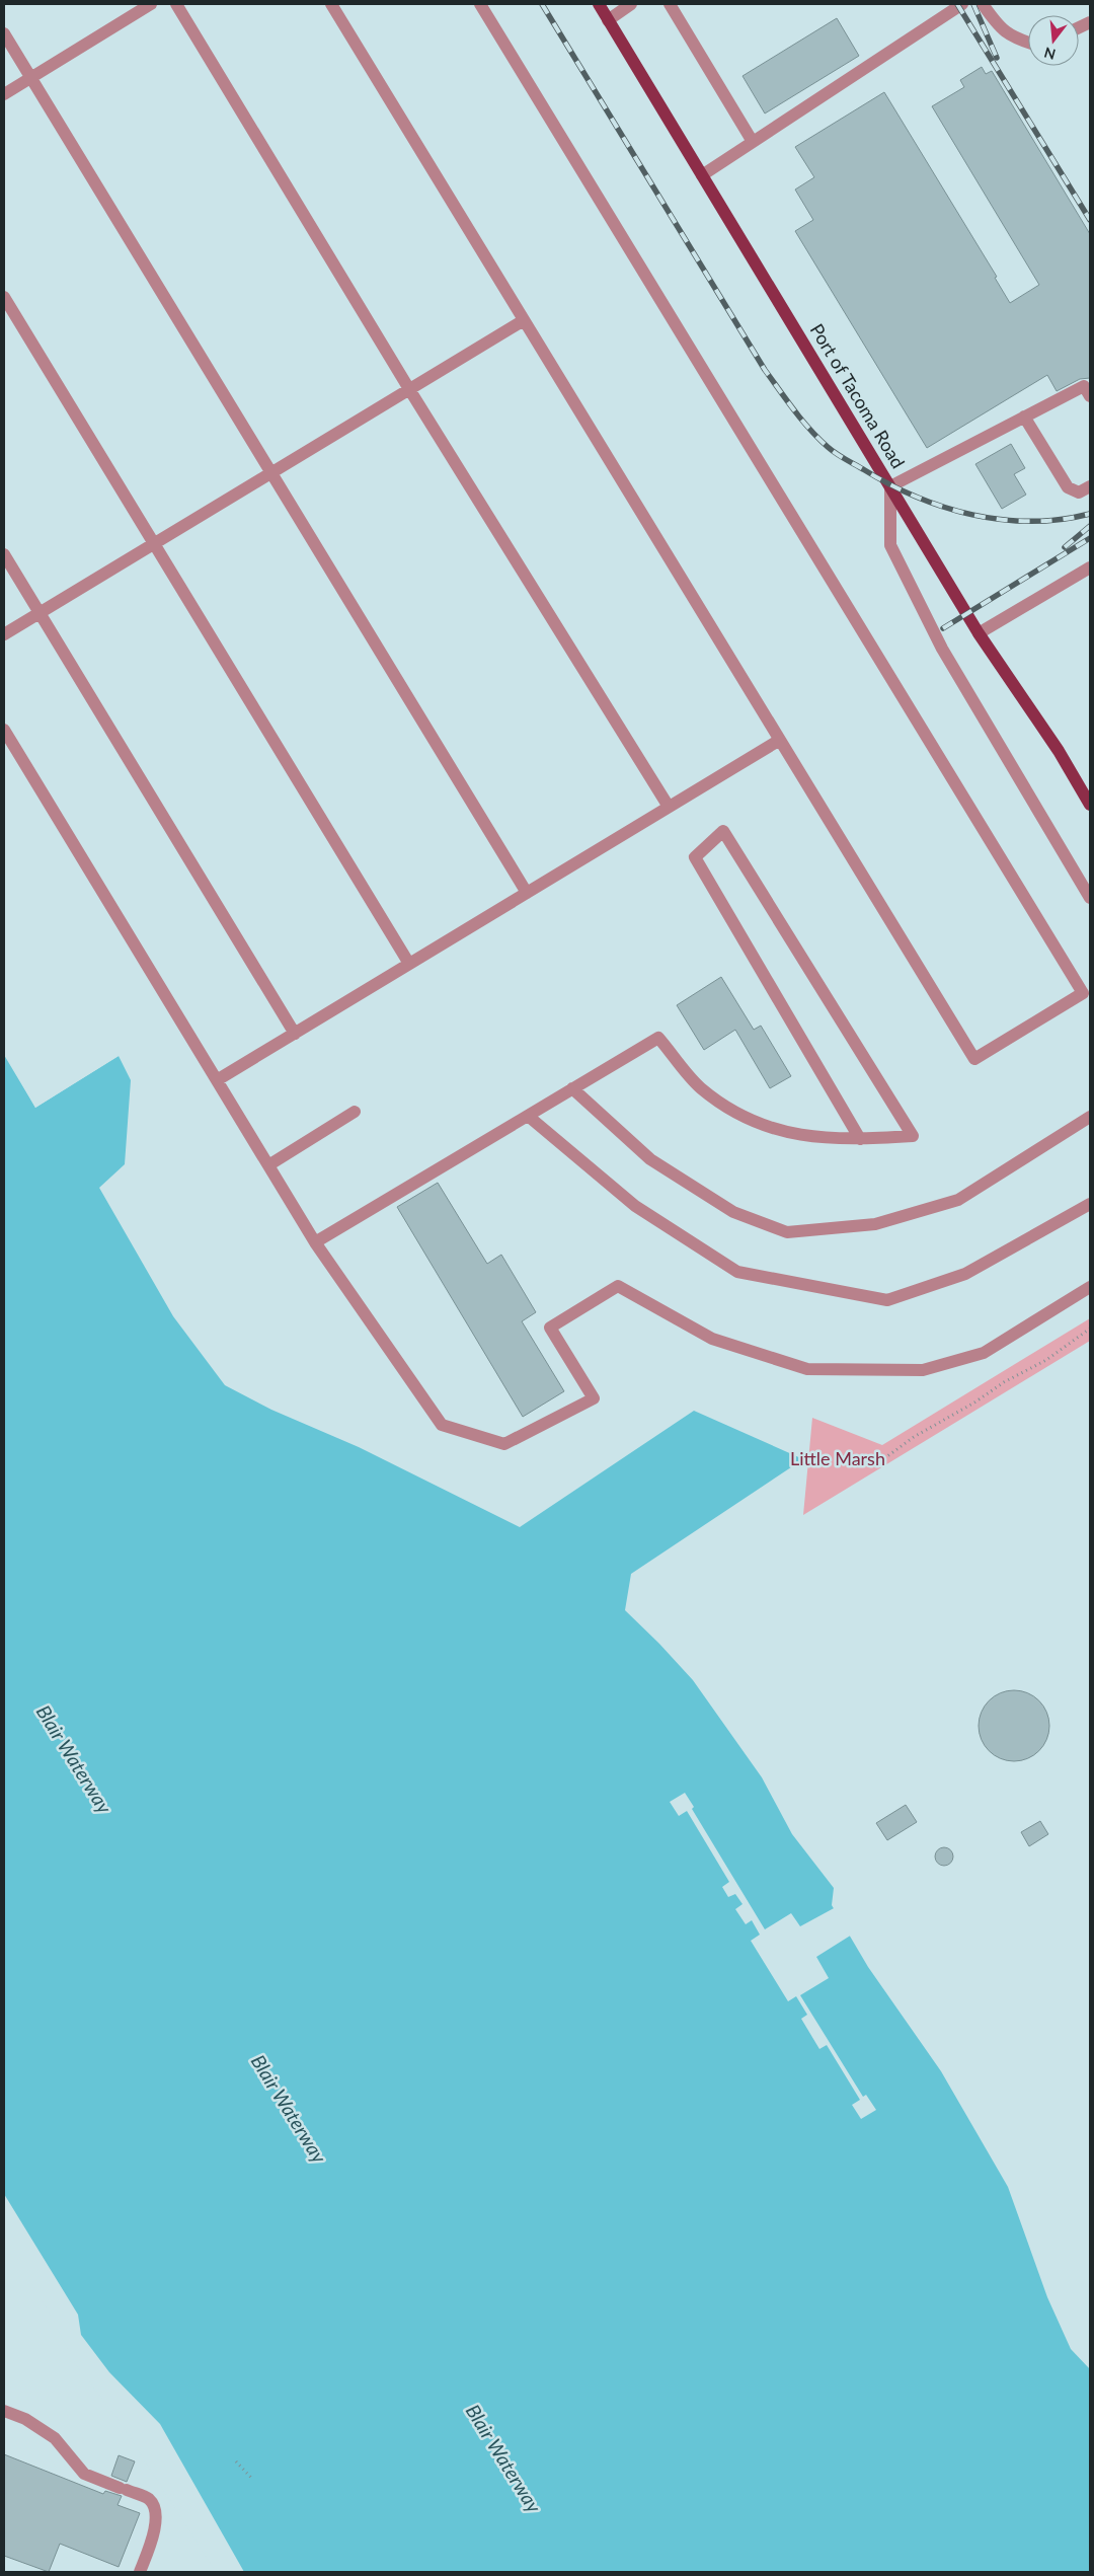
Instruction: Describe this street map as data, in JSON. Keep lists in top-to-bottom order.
{
  "streets": {
    "main road": ["Port of Tacoma Road"]
  },
  "water": ["Blair Waterway"],
  "parks": ["Little Marsh"],
  "north": "bottom"
}
